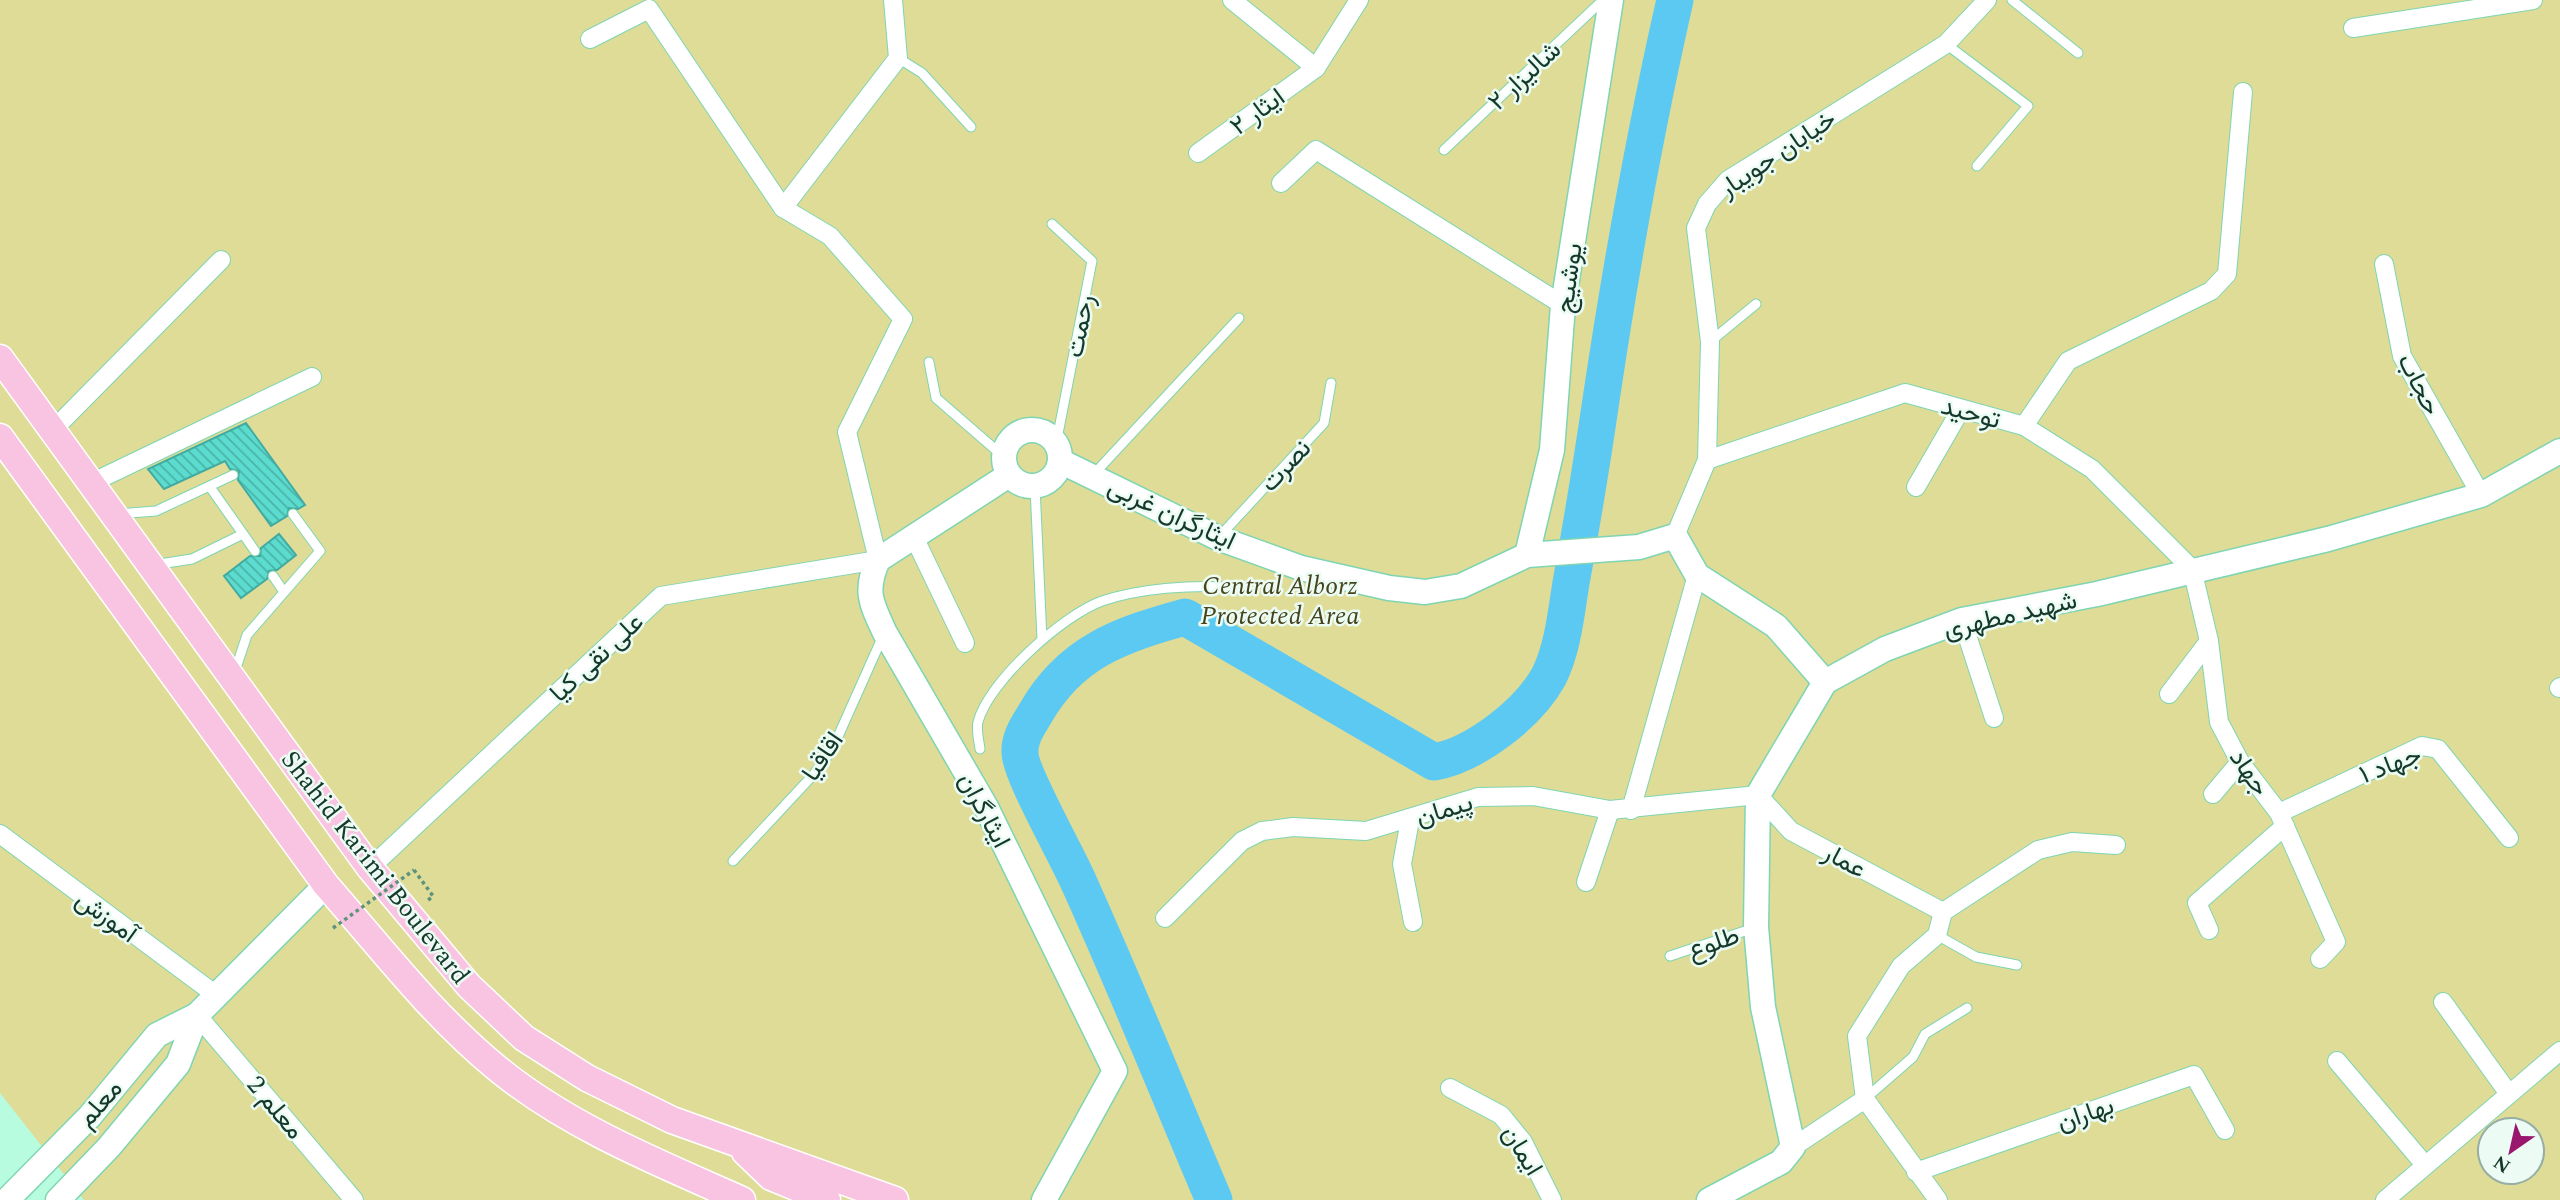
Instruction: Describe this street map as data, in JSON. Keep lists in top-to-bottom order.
{
  "streets": {
    "main road": ["Shahid Karimi Boulevard"],
    "street": [
      "ایثار ۲",
      "خیابان جویبار",
      "یوشیج",
      "حجاب",
      "توحید",
      "ایثارگران غربی",
      "شهید مطهری",
      "علی نقی کیا",
      "جهاد ۱",
      "جهاد",
      "پیمان",
      "ایثارگران",
      "عمار",
      "آموزش",
      "معلم",
      "معلم 2",
      "بهاران",
      "ایمان"
    ],
    "lane": [
      "شالیزار ۲",
      "رحمت",
      "نصرت",
      "اقاقیا",
      "طلوع"
    ]
  },
  "crossings": [
    ["خیابان جویبار", "توحید"],
    ["یوشیج", "ایثارگران غربی"],
    ["رحمت", "ایثارگران غربی"],
    ["حجاب", "شهید مطهری"],
    ["توحید", "شهید مطهری"],
    ["توحید", "جهاد"],
    ["نصرت", "ایثارگران غربی"],
    ["شهید مطهری", "جهاد"],
    ["علی نقی کیا", "ایثارگران"],
    ["علی نقی کیا", "Shahid Karimi Boulevard"],
    ["اقاقیا", "ایثارگران"],
    ["جهاد ۱", "جهاد"],
    ["پیمان", "عمار"],
    ["Shahid Karimi Boulevard", "معلم"],
    ["آموزش", "معلم"],
    ["معلم", "معلم 2"]
  ],
  "parks": ["Central Alborz Protected Area"],
  "north": "bottom left"
}
